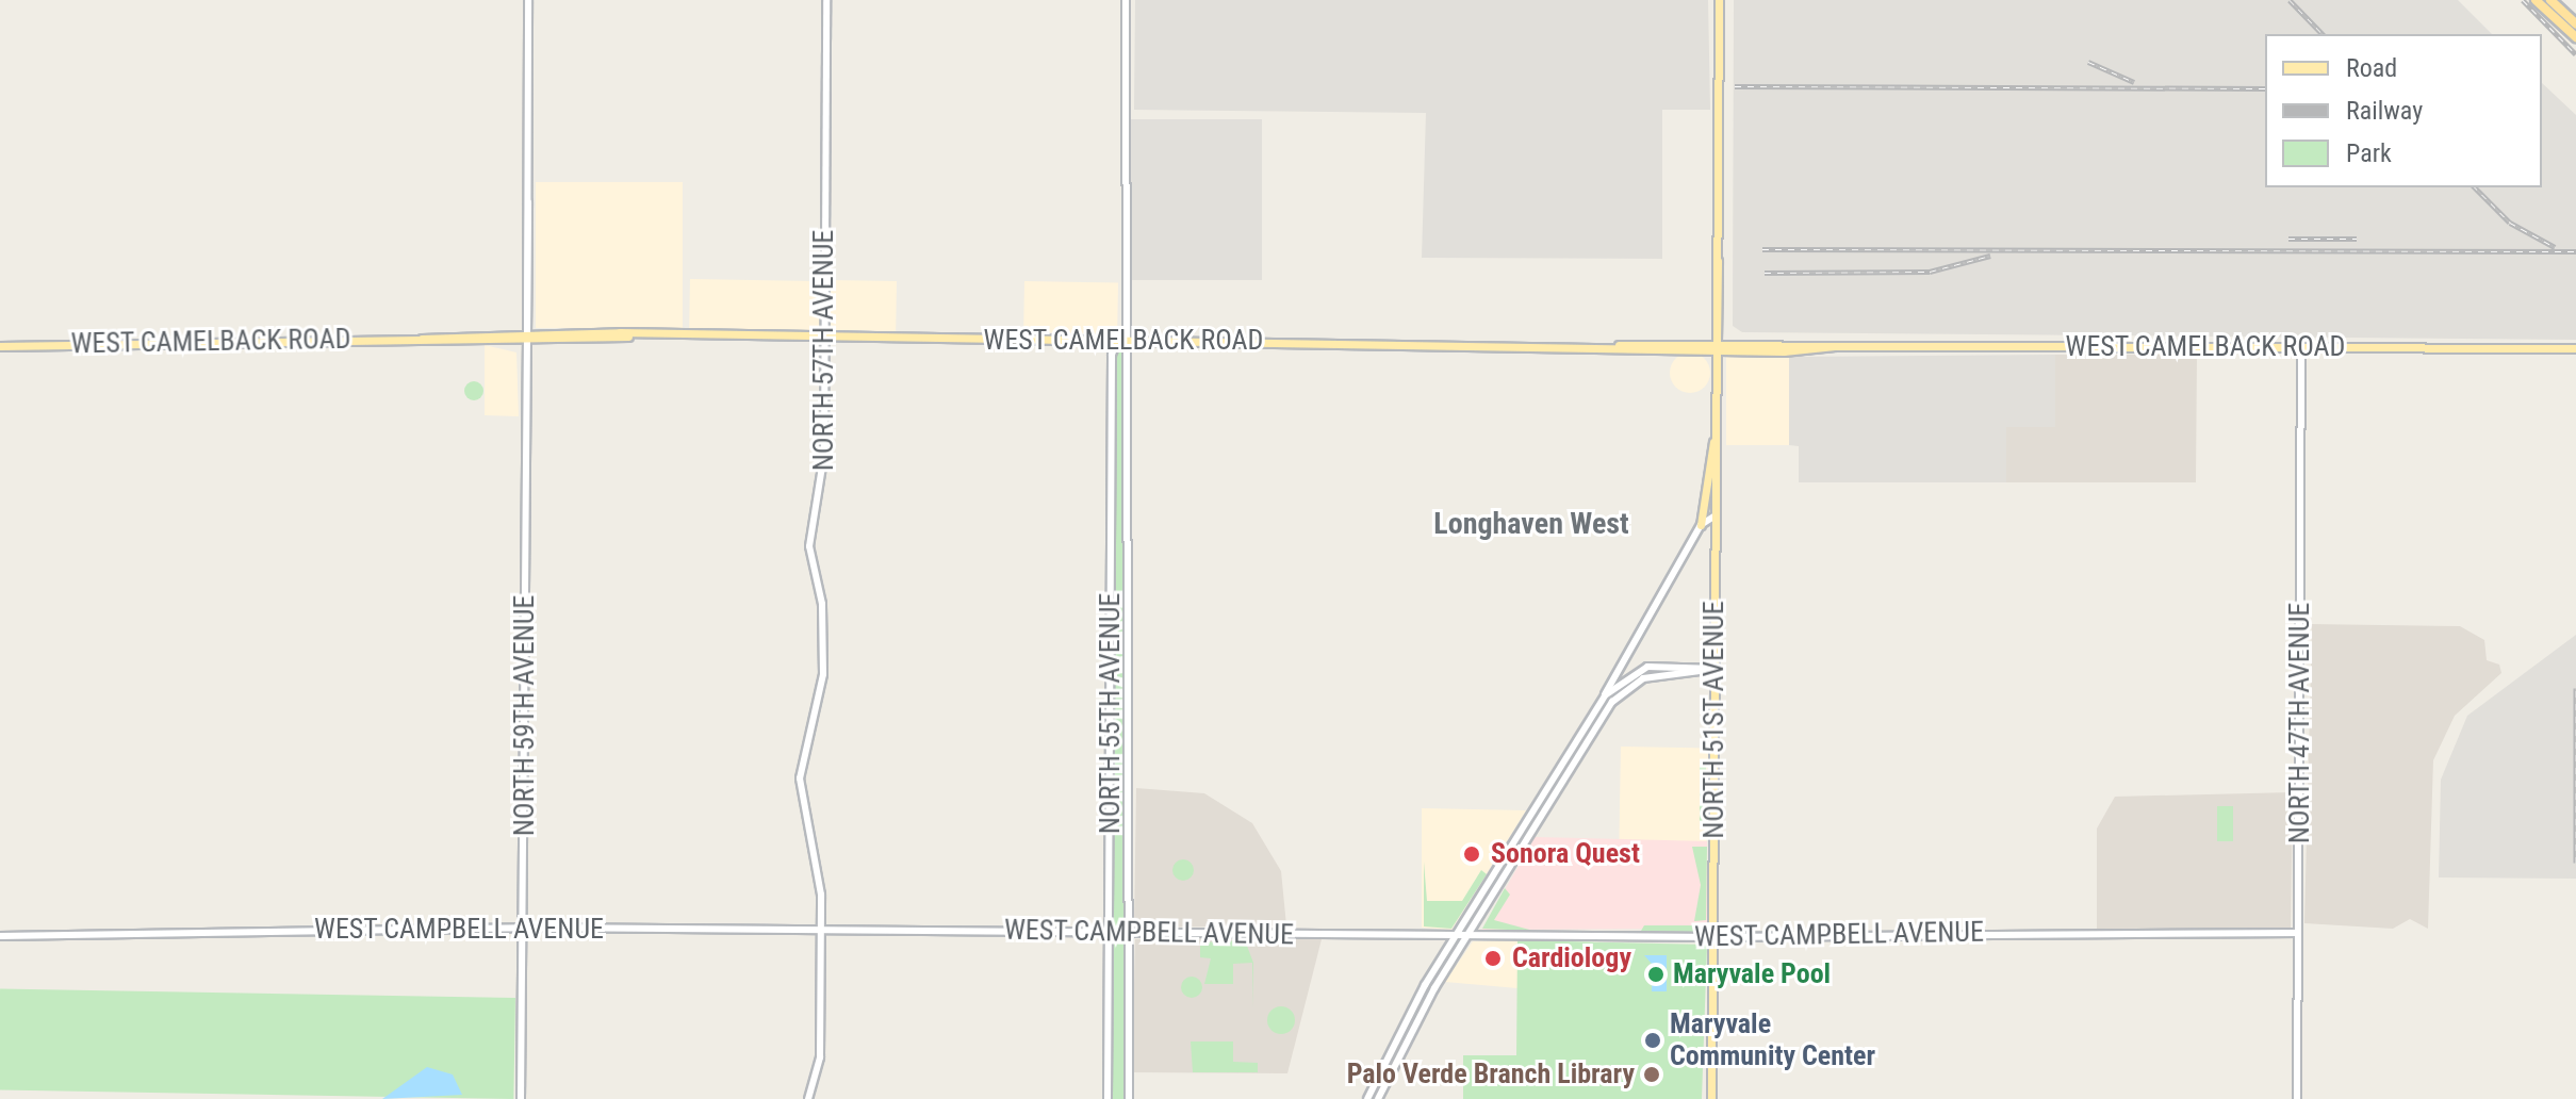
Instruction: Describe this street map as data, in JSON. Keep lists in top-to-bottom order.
{
  "streets": {
    "main road": ["WEST CAMELBACK ROAD", "NORTH 51ST AVENUE"],
    "street": [
      "NORTH 57TH AVENUE",
      "NORTH 55TH AVENUE",
      "NORTH 59TH AVENUE",
      "NORTH 47TH AVENUE",
      "WEST CAMPBELL AVENUE"
    ]
  },
  "crossings": [
    ["WEST CAMELBACK ROAD", "NORTH 57TH AVENUE"],
    ["WEST CAMELBACK ROAD", "NORTH 55TH AVENUE"],
    ["WEST CAMELBACK ROAD", "NORTH 59TH AVENUE"],
    ["WEST CAMELBACK ROAD", "NORTH 51ST AVENUE"],
    ["WEST CAMELBACK ROAD", "NORTH 47TH AVENUE"],
    ["NORTH 57TH AVENUE", "WEST CAMPBELL AVENUE"],
    ["NORTH 55TH AVENUE", "WEST CAMPBELL AVENUE"],
    ["NORTH 59TH AVENUE", "WEST CAMPBELL AVENUE"],
    ["NORTH 51ST AVENUE", "WEST CAMPBELL AVENUE"],
    ["NORTH 47TH AVENUE", "WEST CAMPBELL AVENUE"]
  ],
  "districts": ["Longhaven West"],
  "places": [
    "Sonora Quest",
    "Cardiology",
    "Maryvale Pool",
    "Maryvale Community Center",
    "Palo Verde Branch Library"
  ],
  "legend": ["Road", "Railway", "Park"]
}
